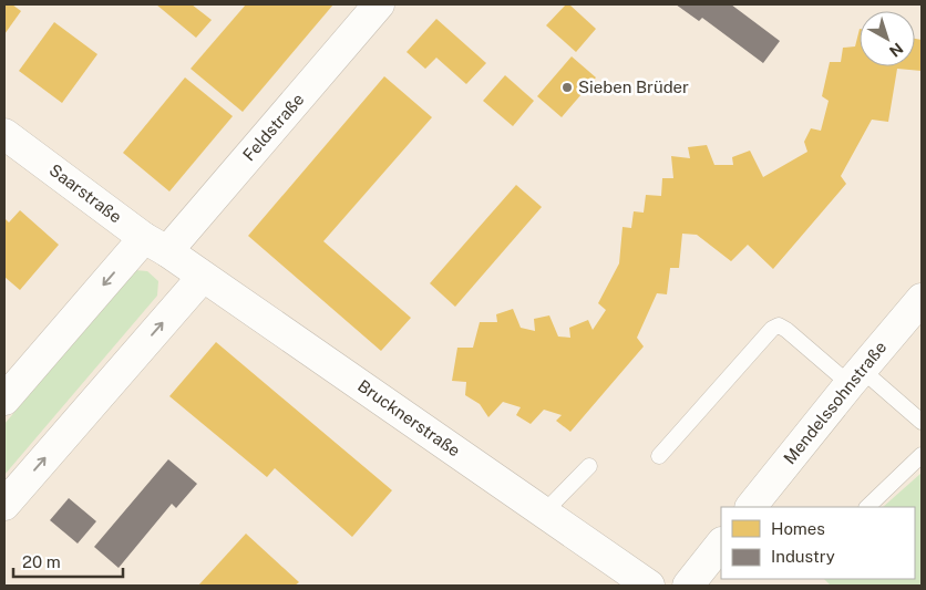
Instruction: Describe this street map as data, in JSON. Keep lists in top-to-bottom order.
{
  "streets": {
    "street": [
      "Feldstraße",
      "Saarstraße",
      "Mendelssohnstraße",
      "Brucknerstraße"
    ]
  },
  "crossings": [
    ["Feldstraße", "Saarstraße"],
    ["Feldstraße", "Brucknerstraße"],
    ["Saarstraße", "Brucknerstraße"]
  ],
  "places": ["Sieben Brüder"],
  "legend": ["Homes", "Industry"],
  "scale_bar": "20 m",
  "north": "bottom right"
}
